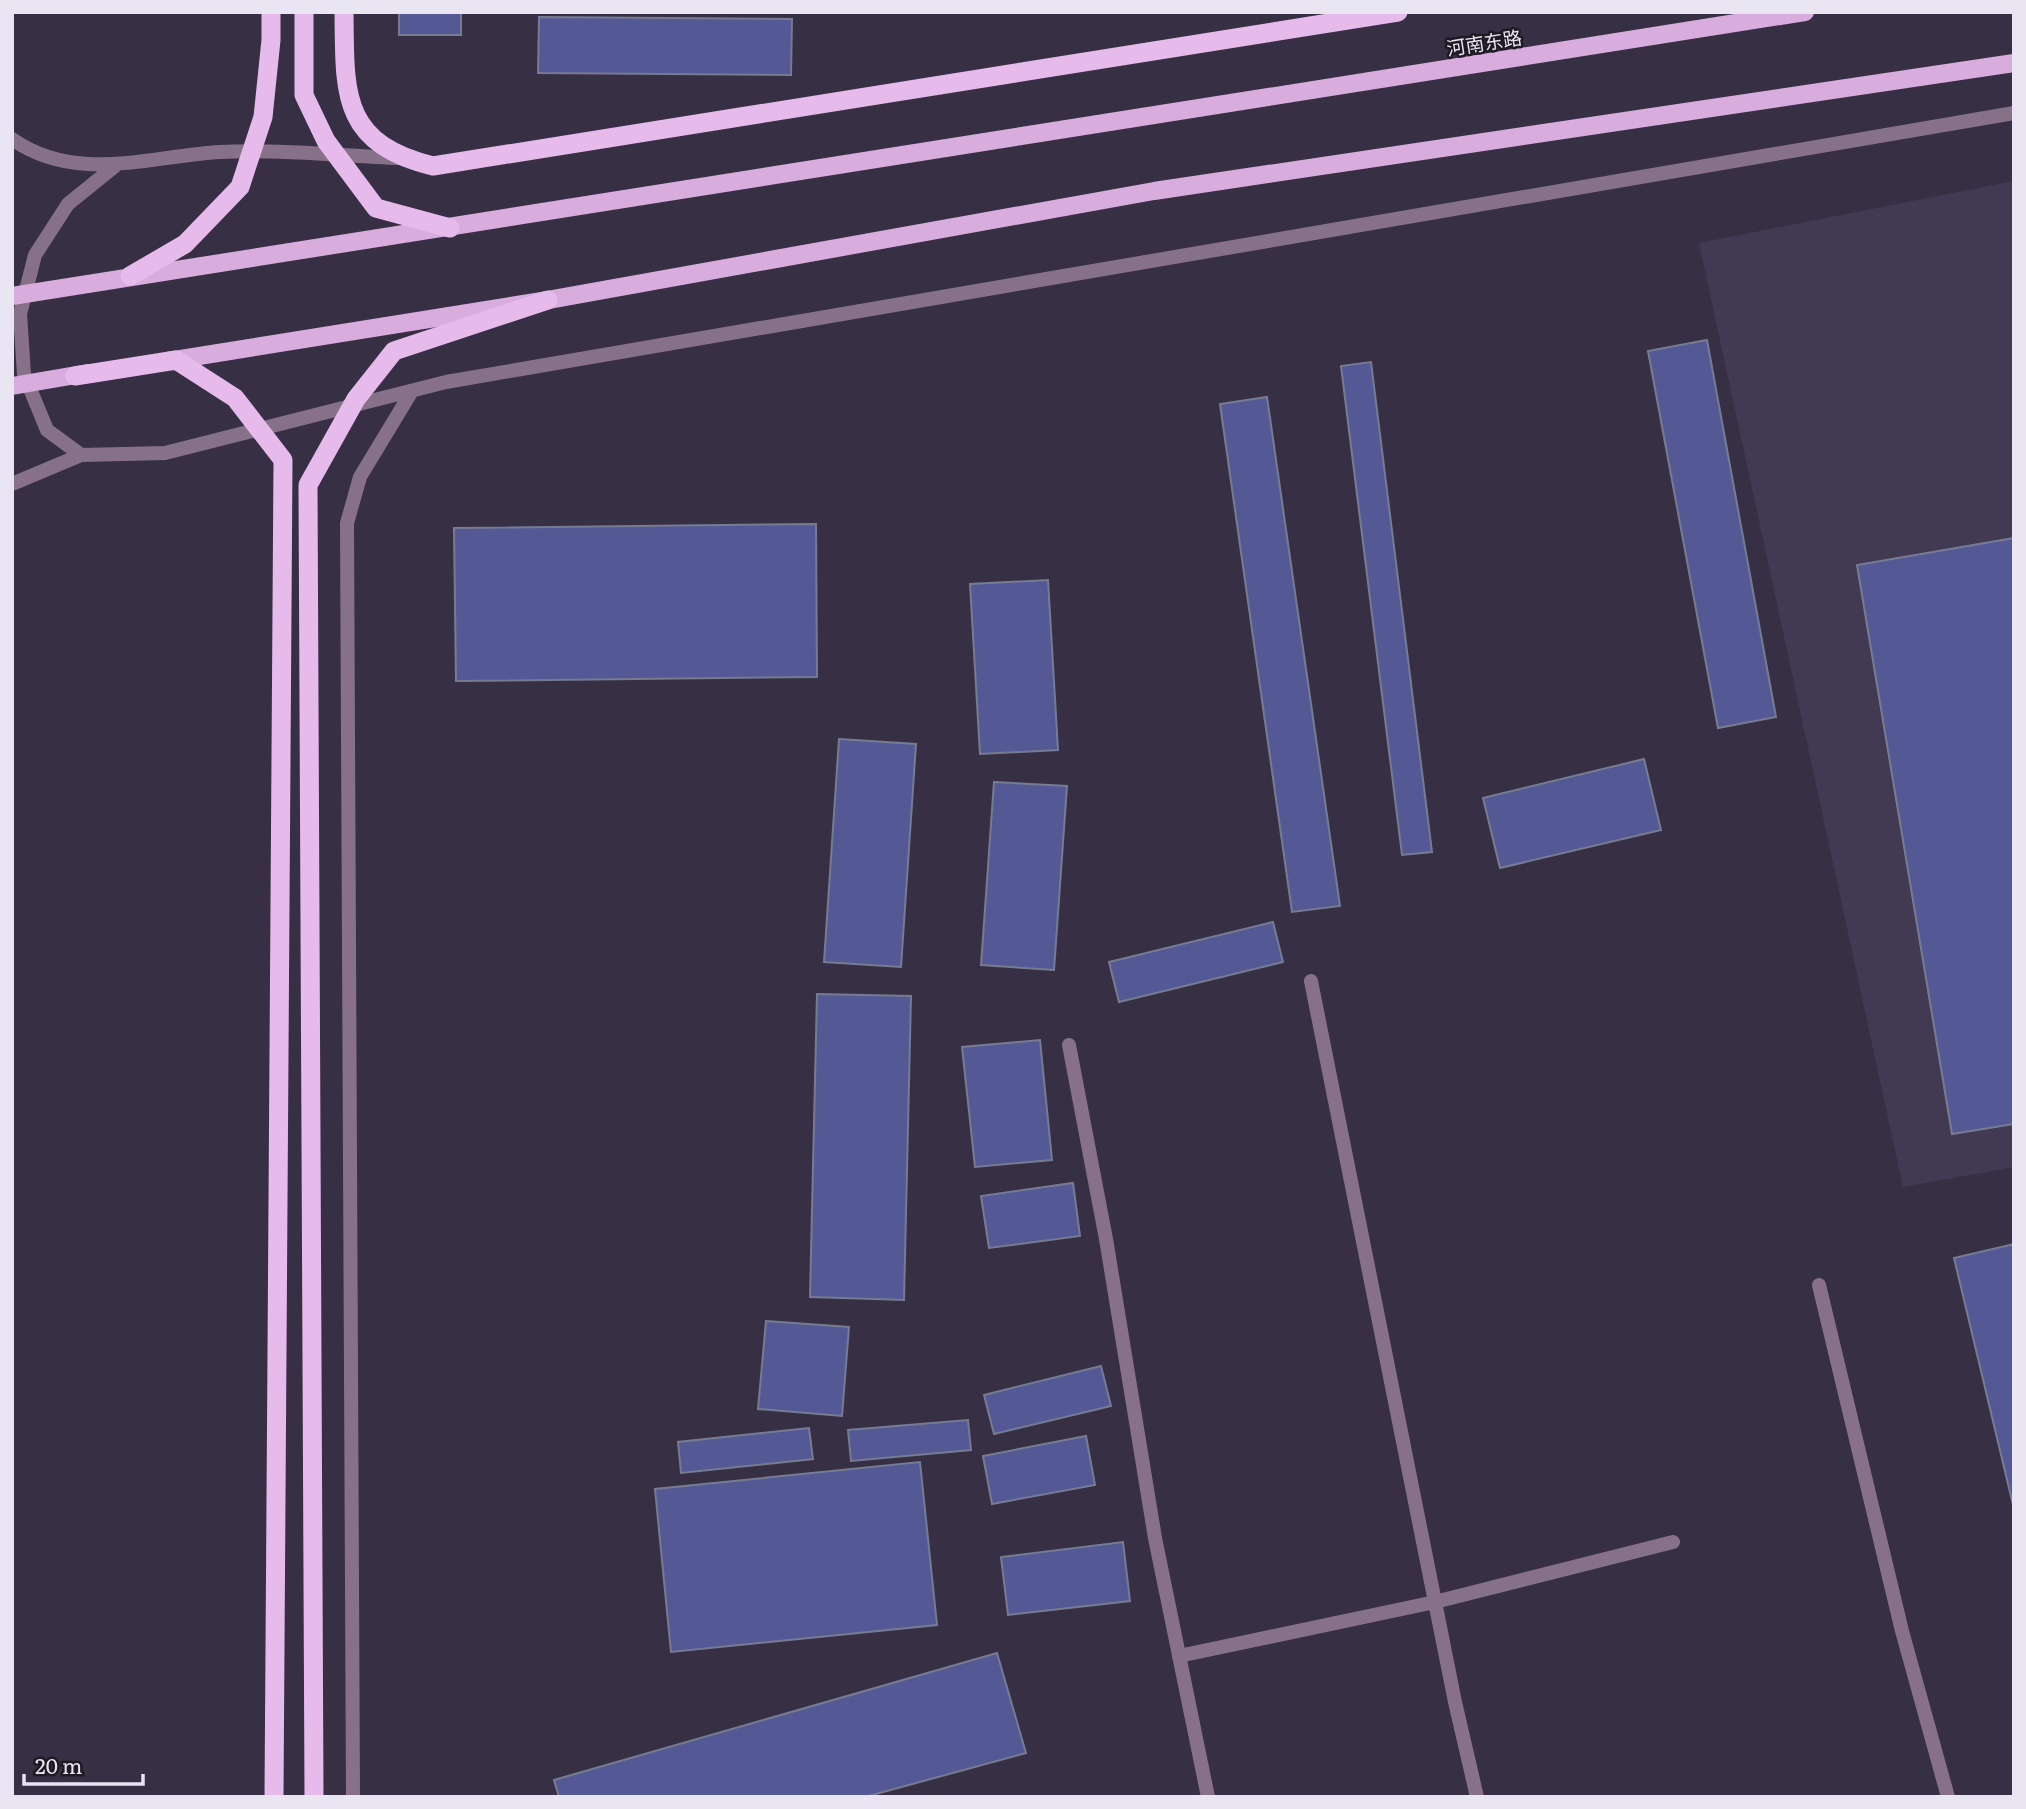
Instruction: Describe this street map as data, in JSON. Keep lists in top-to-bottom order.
{
  "streets": {
    "main road": ["河南东路"]
  },
  "scale_bar": "20 m"
}
